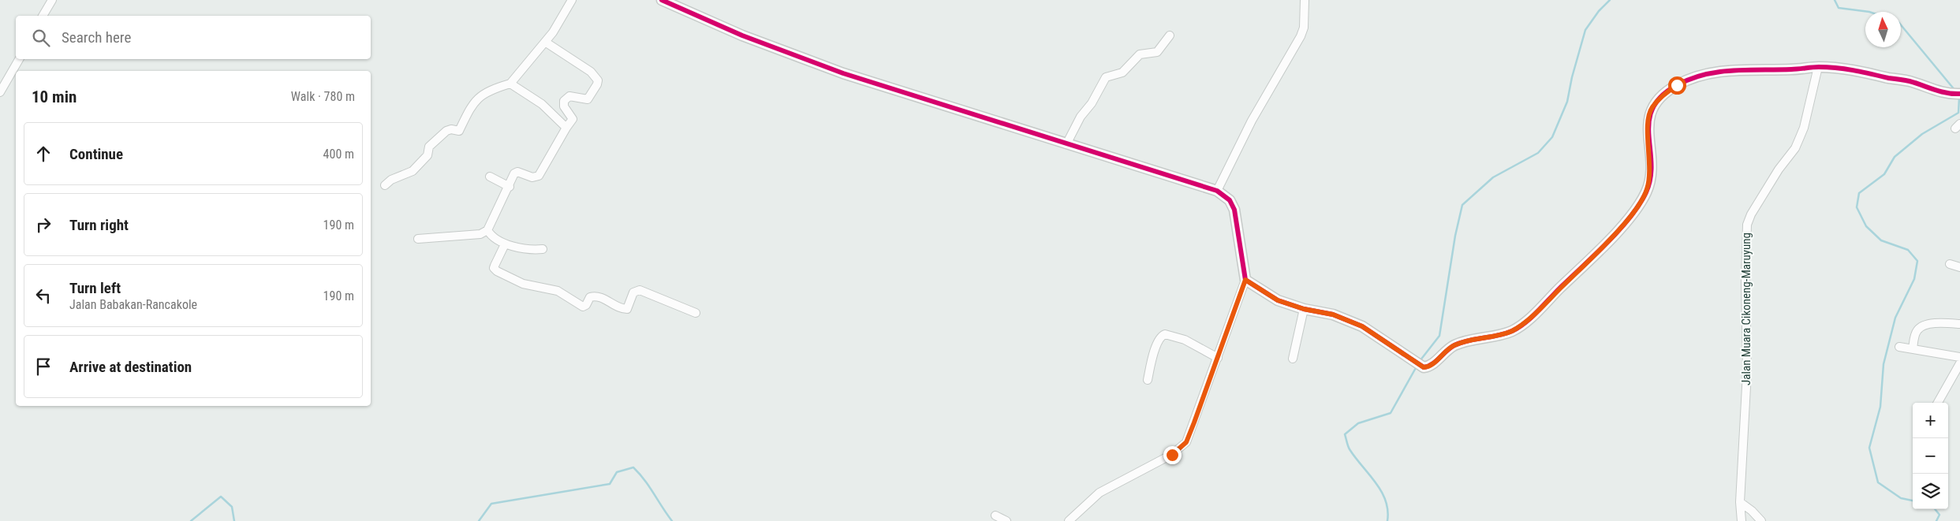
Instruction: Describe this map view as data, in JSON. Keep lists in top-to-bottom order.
{
  "streets": {
    "street": ["Jalan Muara Cikoneng-Maruyung"]
  },
  "north": "top",
  "page": {
    "search": "Search here",
    "heading": ["10 min", "Walk · 780 m"],
    "list": [
      ["Continue", "400 m"],
      ["Turn right", "190 m"],
      ["Turn left", "Jalan Babakan-Rancakole", "190 m"],
      "Arrive at destination"
    ],
    "map_buttons": ["+", "−"]
  }
}
